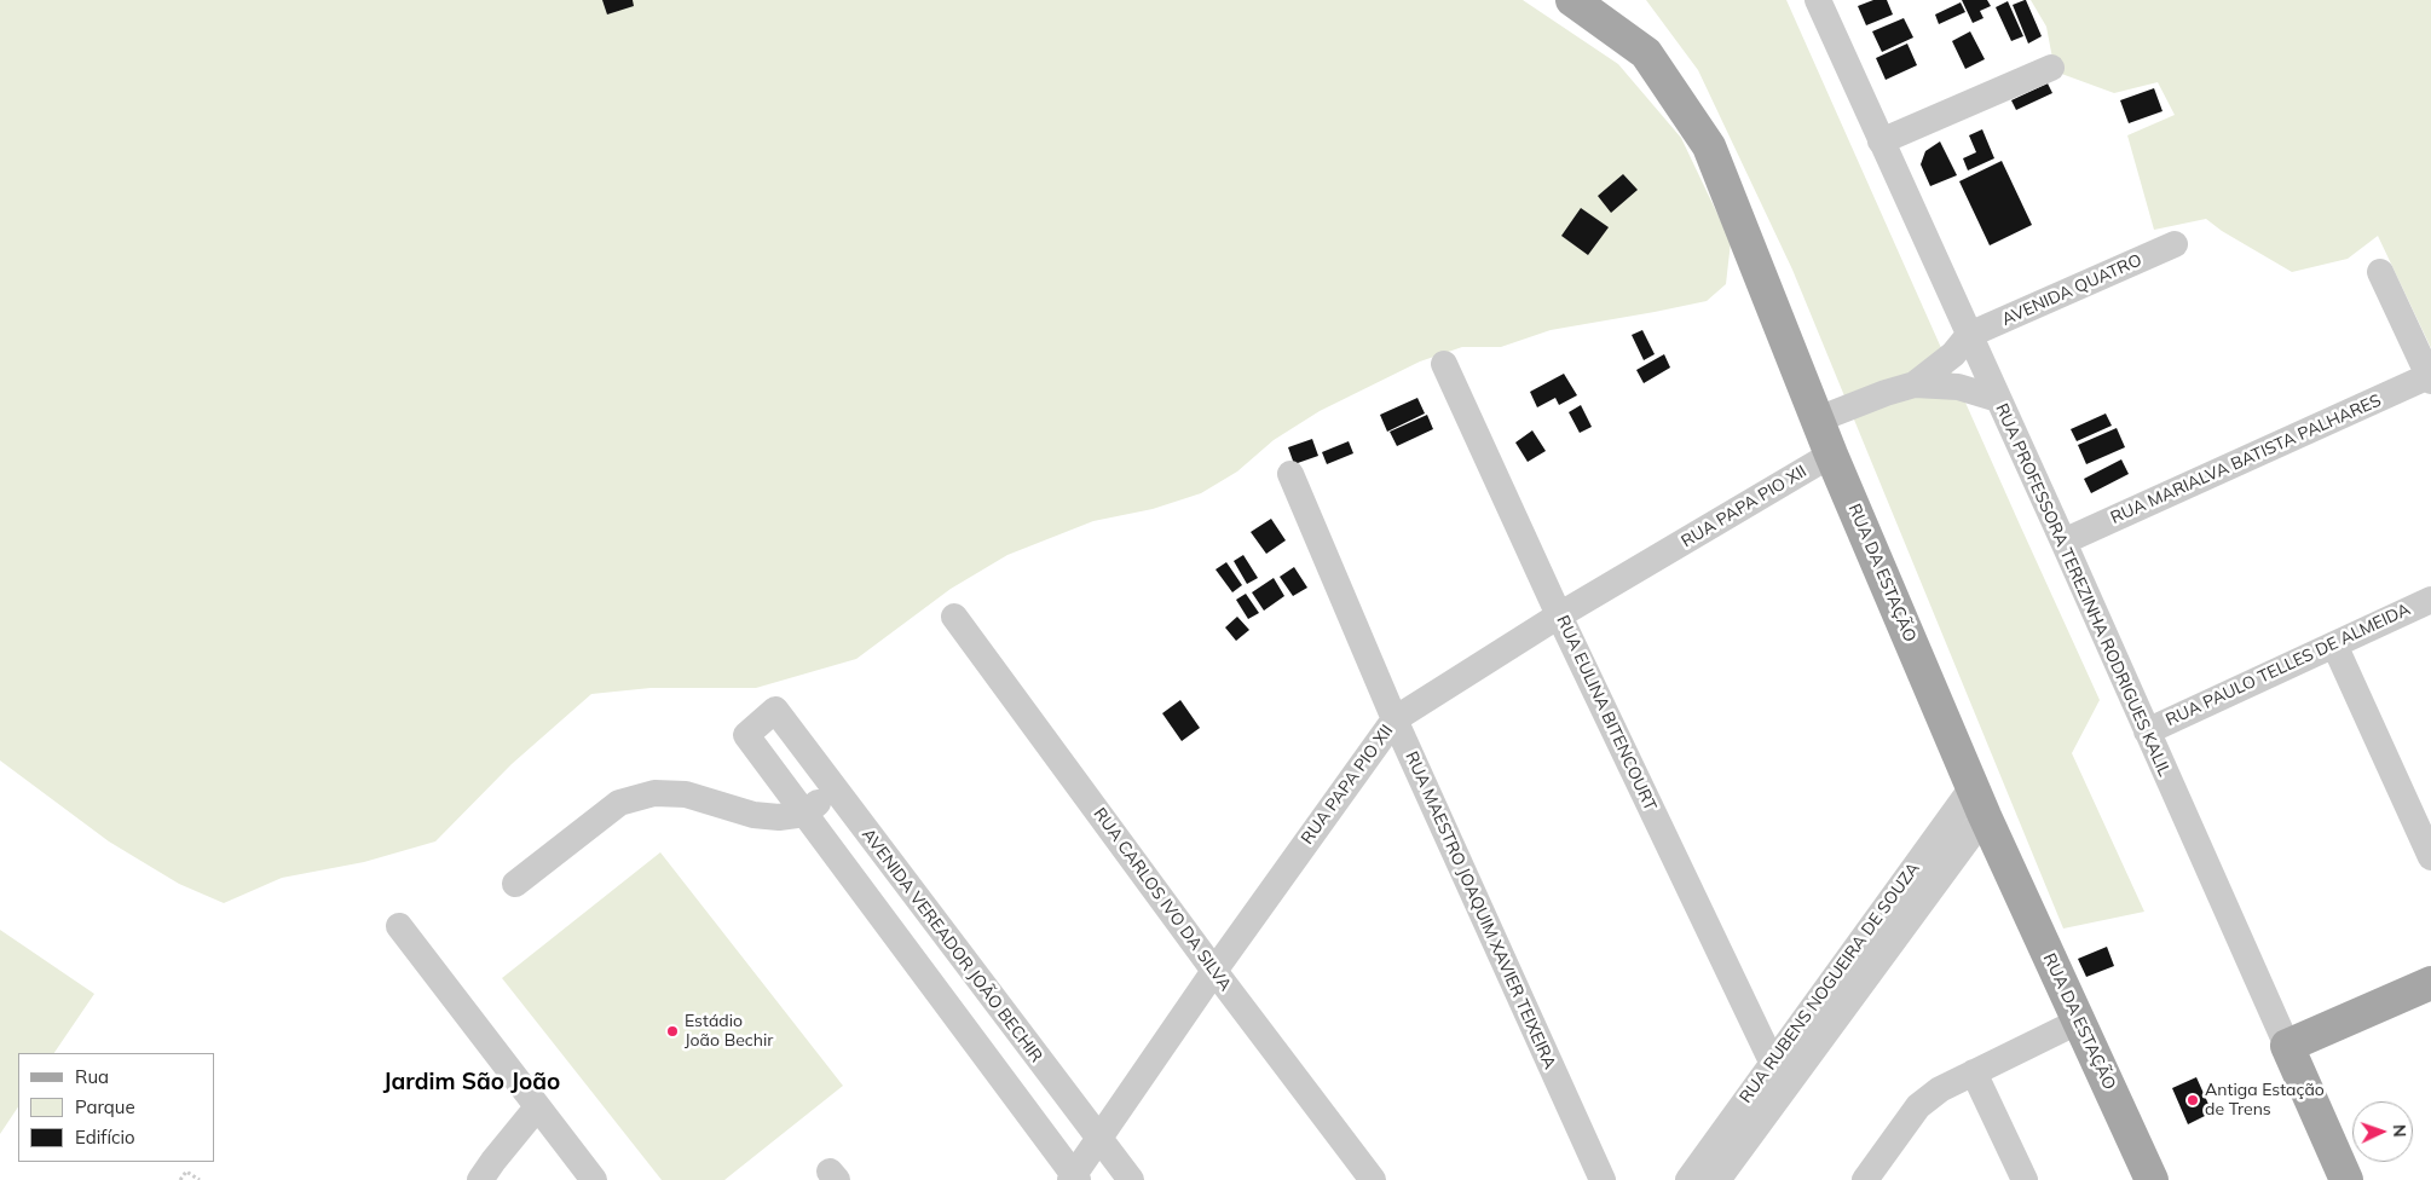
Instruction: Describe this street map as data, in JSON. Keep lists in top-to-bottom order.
{
  "streets": {
    "main road": ["RUA DA ESTAÇÃO", "RUA PROFESSORA TEREZINHA RODRIGUES KALIL"],
    "street": [
      "AVENIDA QUATRO",
      "RUA MARIALVA BATISTA PALHARES",
      "RUA PAPA PIO XII",
      "RUA PAULO TELLES DE ALMEIDA",
      "RUA EULINA BITENCOURT",
      "RUA CARLOS IVO DA SILVA",
      "RUA MAESTRO JOAQUIM XAVIER TEIXEIRA",
      "AVENIDA VEREADOR JOÃO BECHIR",
      "RUA RUBENS NOGUEIRA DE SOUZA"
    ]
  },
  "crossings": [
    ["AVENIDA QUATRO", "RUA PROFESSORA TEREZINHA RODRIGUES KALIL"],
    ["RUA MARIALVA BATISTA PALHARES", "RUA PROFESSORA TEREZINHA RODRIGUES KALIL"],
    ["RUA PAPA PIO XII", "RUA DA ESTAÇÃO"],
    ["RUA PAPA PIO XII", "RUA EULINA BITENCOURT"],
    ["RUA PAPA PIO XII", "RUA CARLOS IVO DA SILVA"],
    ["RUA PAPA PIO XII", "RUA MAESTRO JOAQUIM XAVIER TEIXEIRA"],
    ["RUA PAPA PIO XII", "AVENIDA VEREADOR JOÃO BECHIR"],
    ["RUA DA ESTAÇÃO", "RUA RUBENS NOGUEIRA DE SOUZA"],
    ["RUA PROFESSORA TEREZINHA RODRIGUES KALIL", "RUA PAULO TELLES DE ALMEIDA"],
    ["RUA EULINA BITENCOURT", "RUA RUBENS NOGUEIRA DE SOUZA"]
  ],
  "districts": ["Jardim São João"],
  "places": ["Estádio João Bechir", "Antiga Estação de Trens"],
  "legend": ["Rua", "Parque", "Edifício"],
  "north": "right"
}
